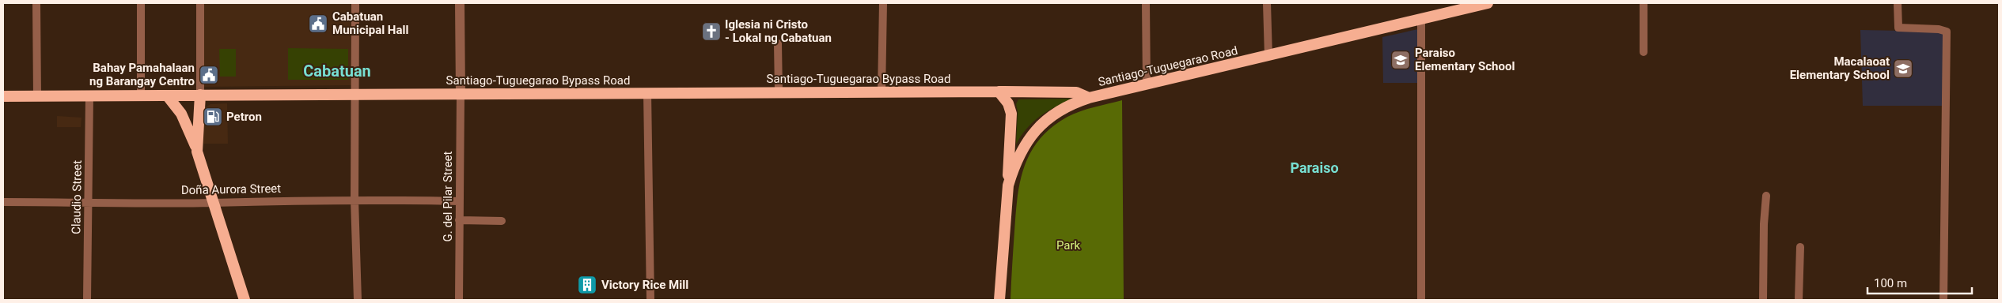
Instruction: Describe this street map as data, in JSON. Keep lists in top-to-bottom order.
{
  "streets": {
    "highway": ["Santiago-Tuguegarao Road", "Santiago-Tuguegarao Bypass Road"],
    "street": ["Doña Aurora Street", "G. del Pilar Street", "Claudio Street"]
  },
  "crossings": [
    ["Santiago-Tuguegarao Road", "Santiago-Tuguegarao Bypass Road"],
    ["Santiago-Tuguegarao Bypass Road", "G. del Pilar Street"],
    ["Santiago-Tuguegarao Bypass Road", "Claudio Street"],
    ["Doña Aurora Street", "G. del Pilar Street"],
    ["Doña Aurora Street", "Claudio Street"]
  ],
  "districts": ["Cabatuan", "Paraiso"],
  "parks": ["Park"],
  "places": {
    "public building": ["Cabatuan Municipal Hall", "Bahay Pamahalaan ng Barangay Centro"],
    "church": ["Iglesia ni Cristo - Lokal ng Cabatuan"],
    "school or university": ["Paraiso Elementary School", "Macalaoat Elementary School"],
    "fuel station": ["Petron"],
    "building": ["Victory Rice Mill"]
  },
  "scale_bar": "100 m"
}
